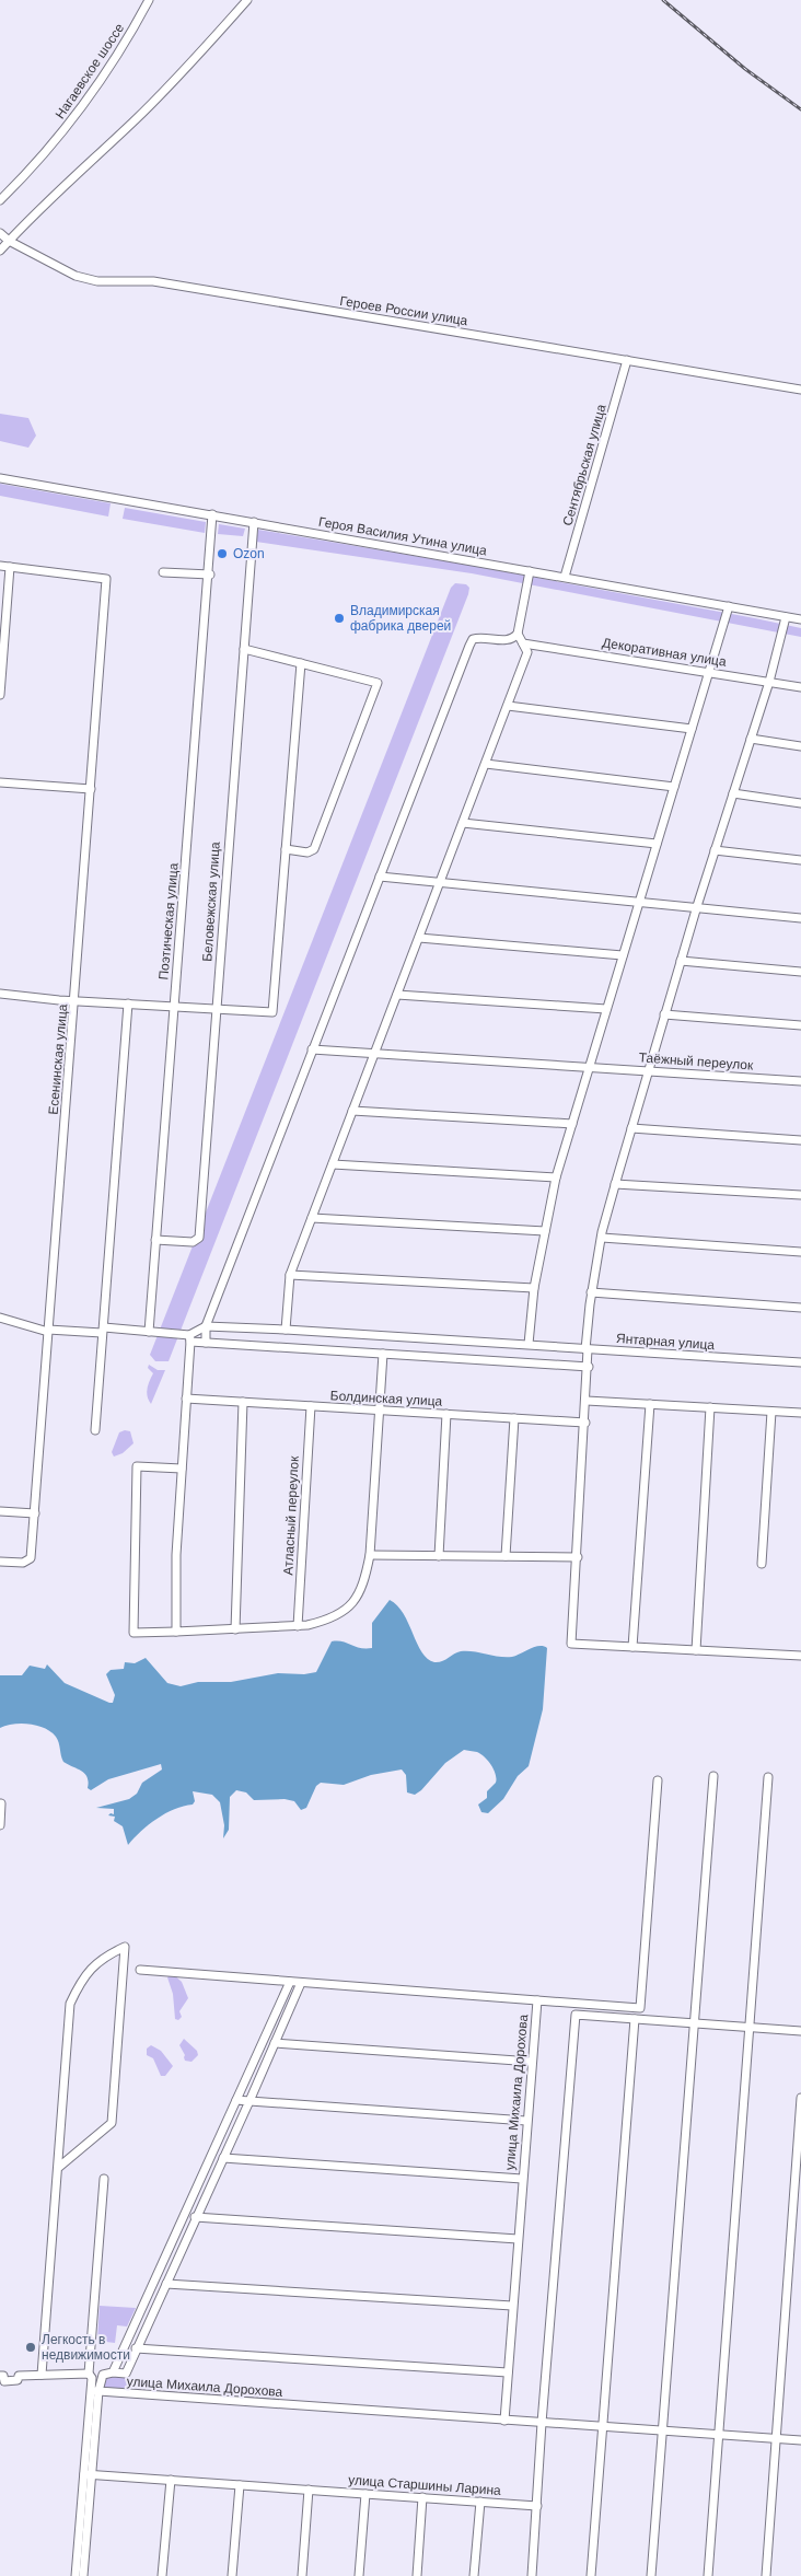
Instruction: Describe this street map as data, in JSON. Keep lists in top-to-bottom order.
{
  "streets": {
    "street": [
      "Нагаевское шоссе",
      "Героев России улица",
      "Сентябрьская улица",
      "Героя Василия Утина улица",
      "Декоративная улица",
      "Беловежская улица",
      "Поэтическая улица",
      "Есенинская улица",
      "Таёжный переулок",
      "Янтарная улица",
      "Болдинская улица",
      "Атласный переулок",
      "улица Михаила Дорохова",
      "улица Старшины Ларина"
    ]
  },
  "crossings": [
    ["Героев России улица", "Сентябрьская улица"],
    ["Сентябрьская улица", "Героя Василия Утина улица"],
    ["Героя Василия Утина улица", "Беловежская улица"],
    ["Героя Василия Утина улица", "Поэтическая улица"],
    ["Беловежская улица", "Поэтическая улица"],
    ["Болдинская улица", "Атласный переулок"]
  ],
  "places": ["Ozon", "Владимирская фабрика дверей", "Легкость в недвижимости"]
}
